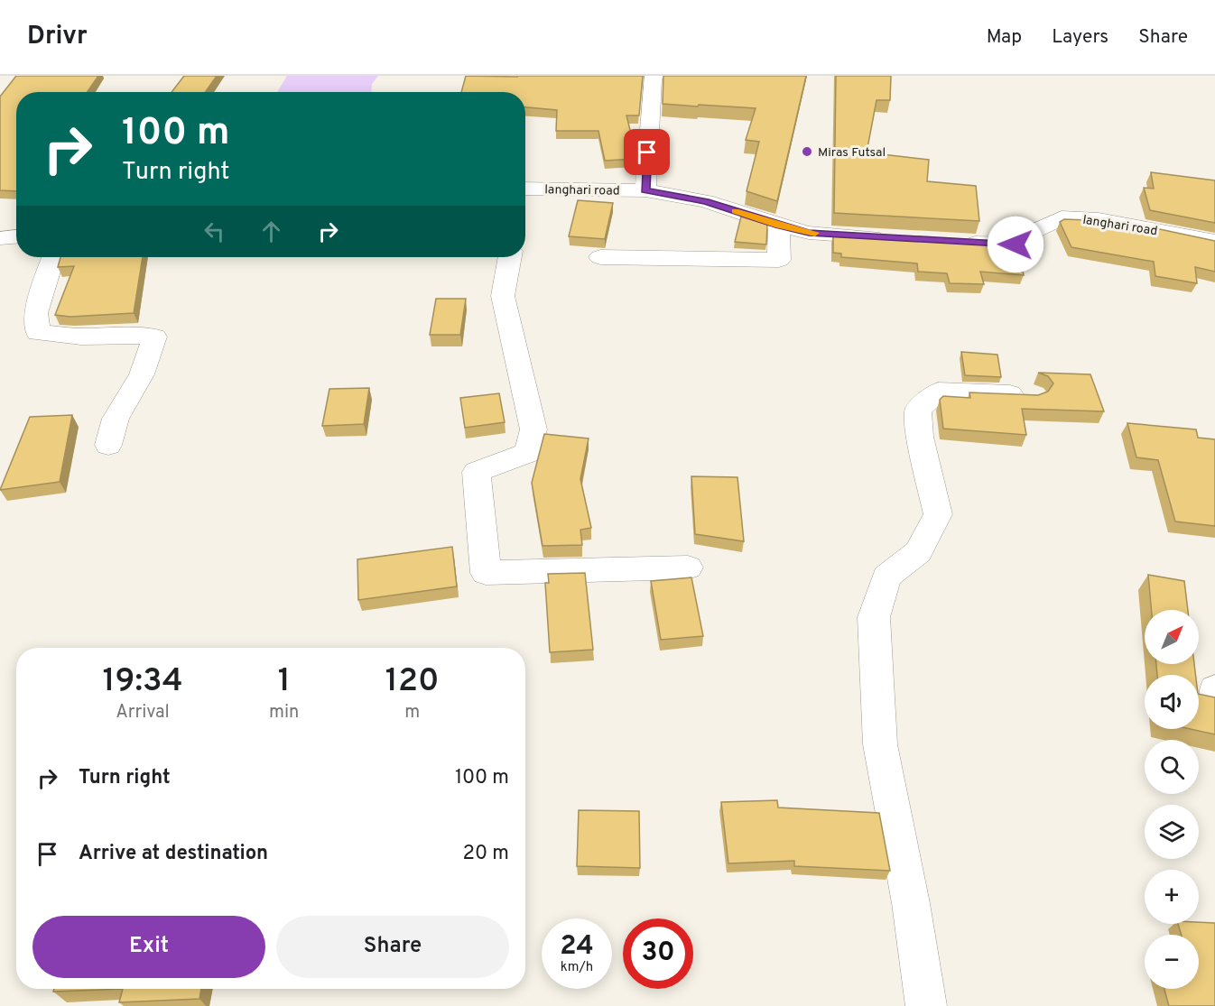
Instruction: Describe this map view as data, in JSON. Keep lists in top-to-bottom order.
{
  "streets": {
    "street": ["langhari road"]
  },
  "places": ["Miras Futsal"],
  "north": "top right",
  "page": {
    "header": "Drivr",
    "nav": ["Map", "Layers", "Share"],
    "turn": ["100 m", "Turn right"],
    "map_buttons": ["+", "−"],
    "eta": [
      "19:34",
      "Arrival",
      "1",
      "min",
      "120",
      "m"
    ],
    "list": [
      {
        "name": "Turn right",
        "value": "100 m"
      },
      {
        "name": "Arrive at destination",
        "value": "20 m"
      }
    ],
    "buttons": ["Exit", "Share"],
    "speed": "24 km/h",
    "limit": "30"
  }
}
